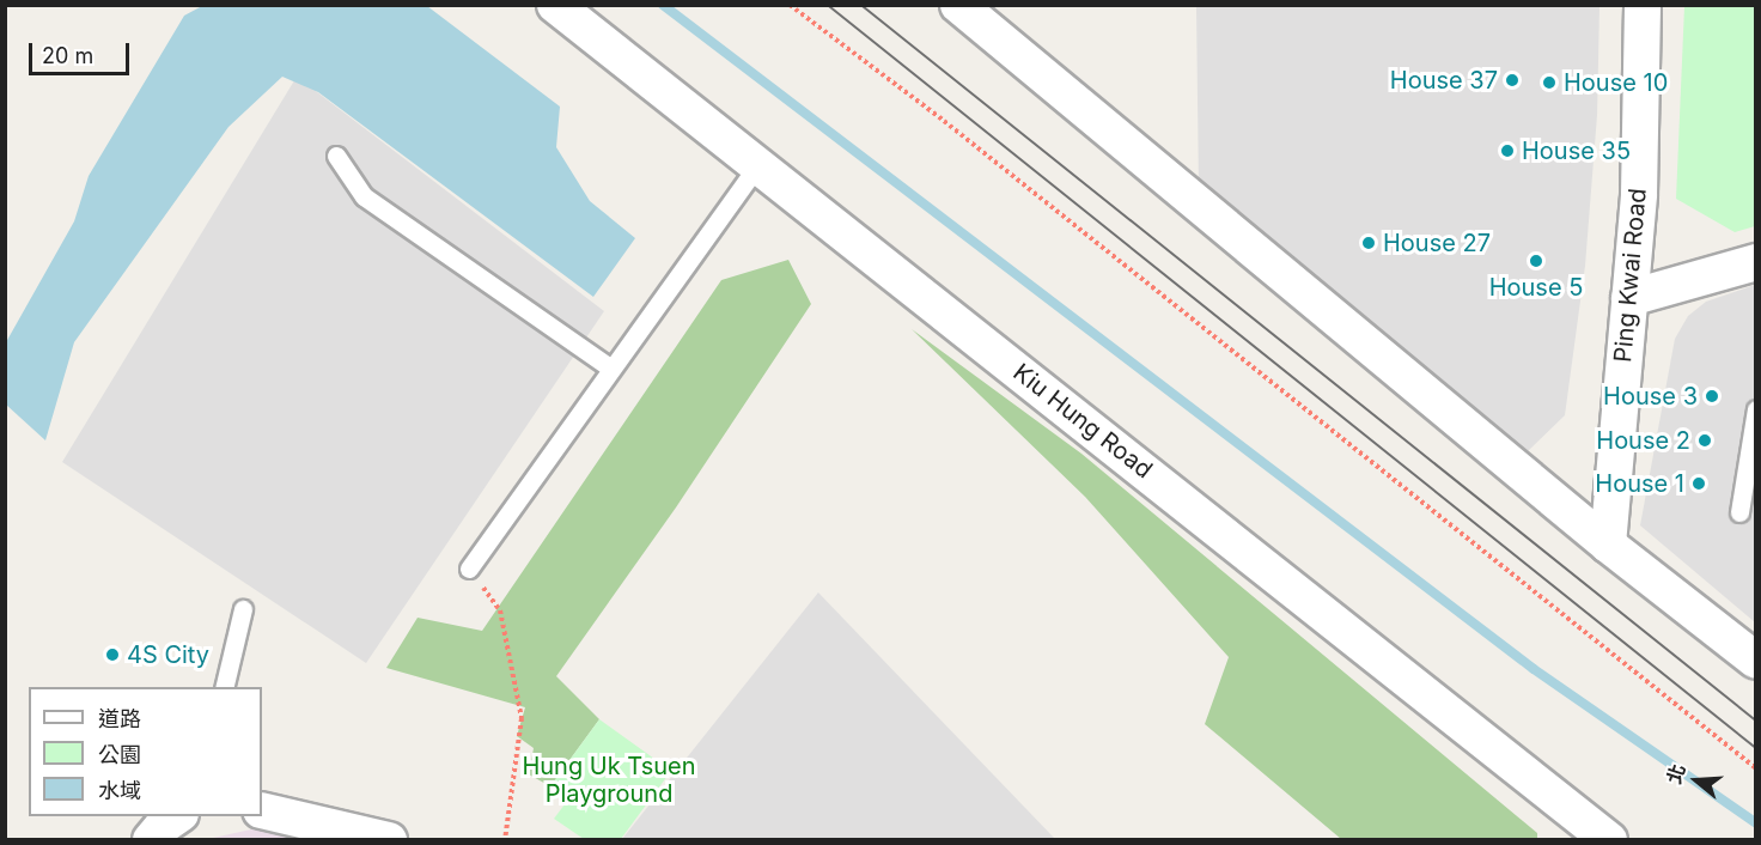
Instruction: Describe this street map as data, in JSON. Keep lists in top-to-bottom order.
{
  "streets": {
    "street": ["Ping Kwai Road", "Kiu Hung Road"]
  },
  "parks": ["Hung Uk Tsuen Playground"],
  "places": [
    "House 37",
    "House 10",
    "House 35",
    "House 27",
    "House 5",
    "House 3",
    "House 2",
    "House 1",
    "4S City"
  ],
  "legend": ["道路", "公園", "水域"],
  "scale_bar": "20 m",
  "north": "left"
}
